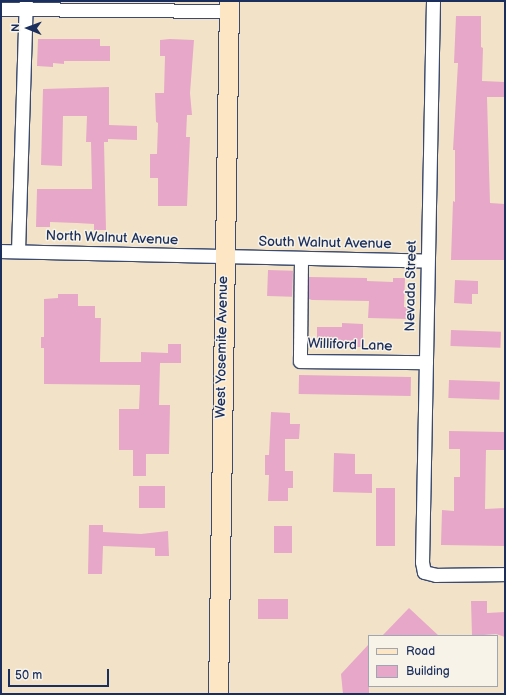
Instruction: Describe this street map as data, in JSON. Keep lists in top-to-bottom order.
{
  "streets": {
    "main road": ["West Yosemite Avenue"],
    "street": [
      "North Walnut Avenue",
      "South Walnut Avenue",
      "Nevada Street",
      "Williford Lane"
    ]
  },
  "crossings": [
    ["North Walnut Avenue", "South Walnut Avenue"],
    ["North Walnut Avenue", "West Yosemite Avenue"],
    ["South Walnut Avenue", "Nevada Street"],
    ["South Walnut Avenue", "Williford Lane"],
    ["South Walnut Avenue", "West Yosemite Avenue"],
    ["Nevada Street", "Williford Lane"]
  ],
  "legend": ["Road", "Building"],
  "scale_bar": "50 m",
  "north": "left"
}
